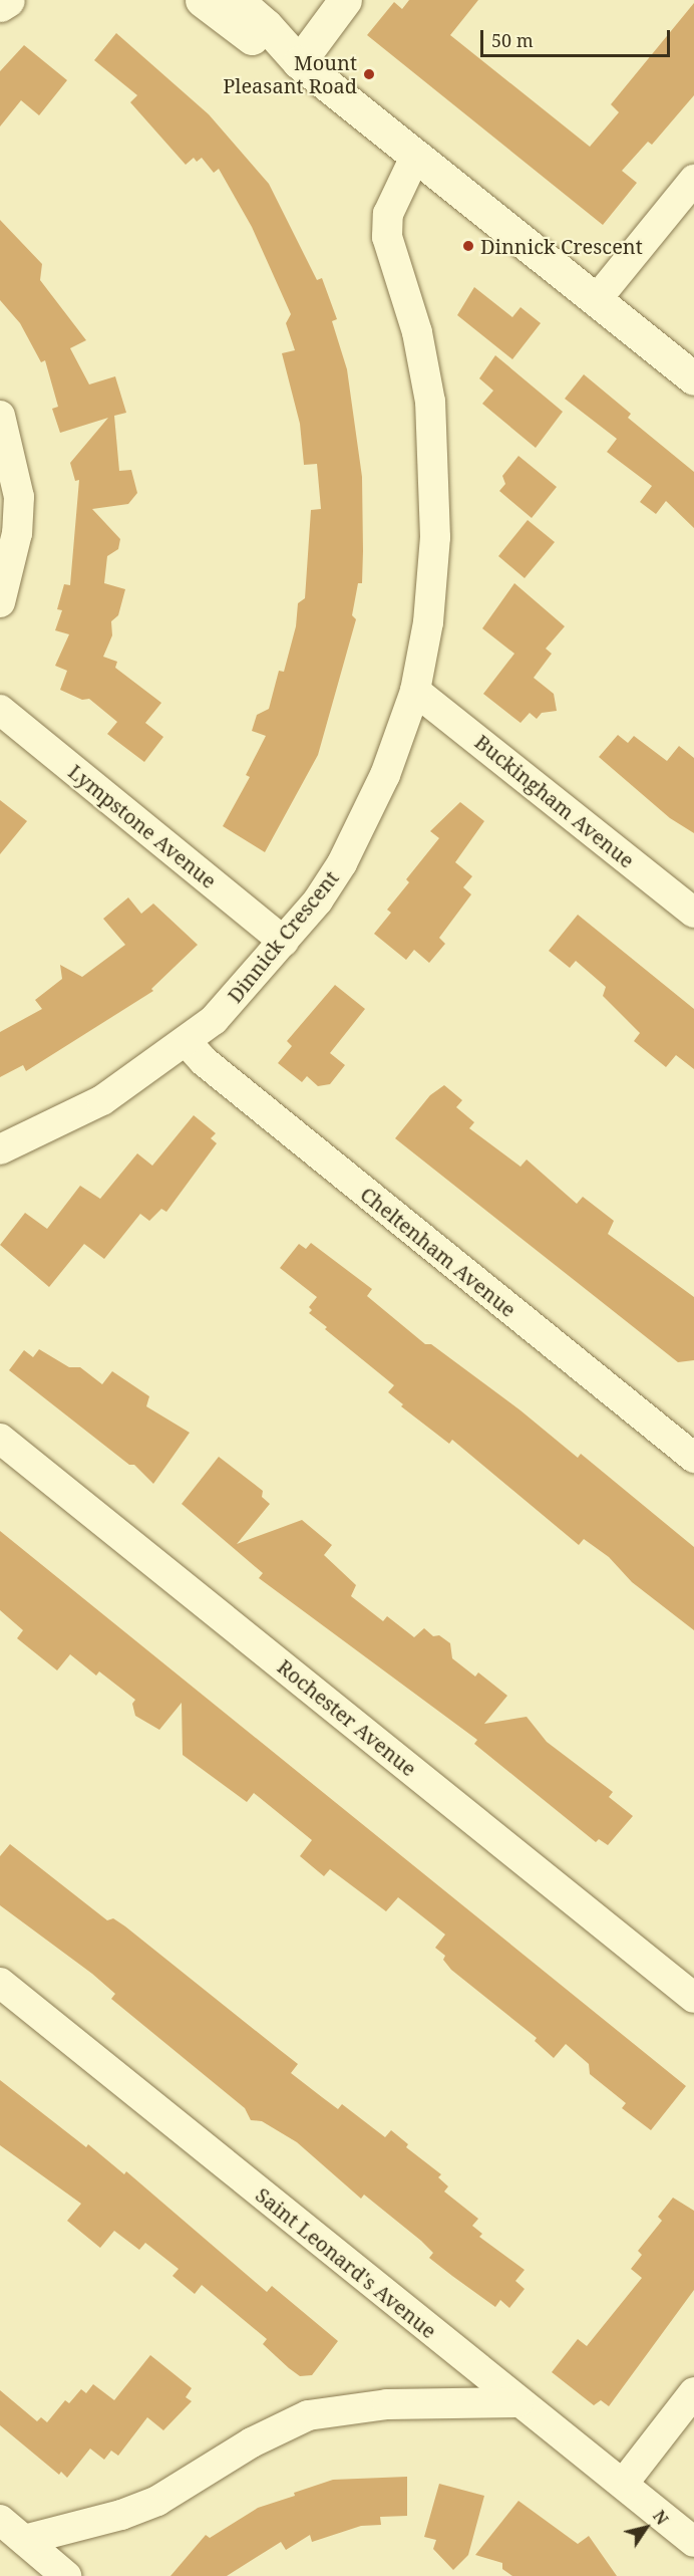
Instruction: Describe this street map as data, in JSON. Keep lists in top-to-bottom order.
{
  "streets": {
    "street": [
      "Buckingham Avenue",
      "Lympstone Avenue",
      "Dinnick Crescent",
      "Cheltenham Avenue",
      "Rochester Avenue",
      "Saint Leonard's Avenue"
    ]
  },
  "crossings": [
    ["Buckingham Avenue", "Dinnick Crescent"],
    ["Lympstone Avenue", "Dinnick Crescent"],
    ["Dinnick Crescent", "Cheltenham Avenue"]
  ],
  "places": ["Mount Pleasant Road", "Dinnick Crescent"],
  "scale_bar": "50 m",
  "north": "top right"
}
